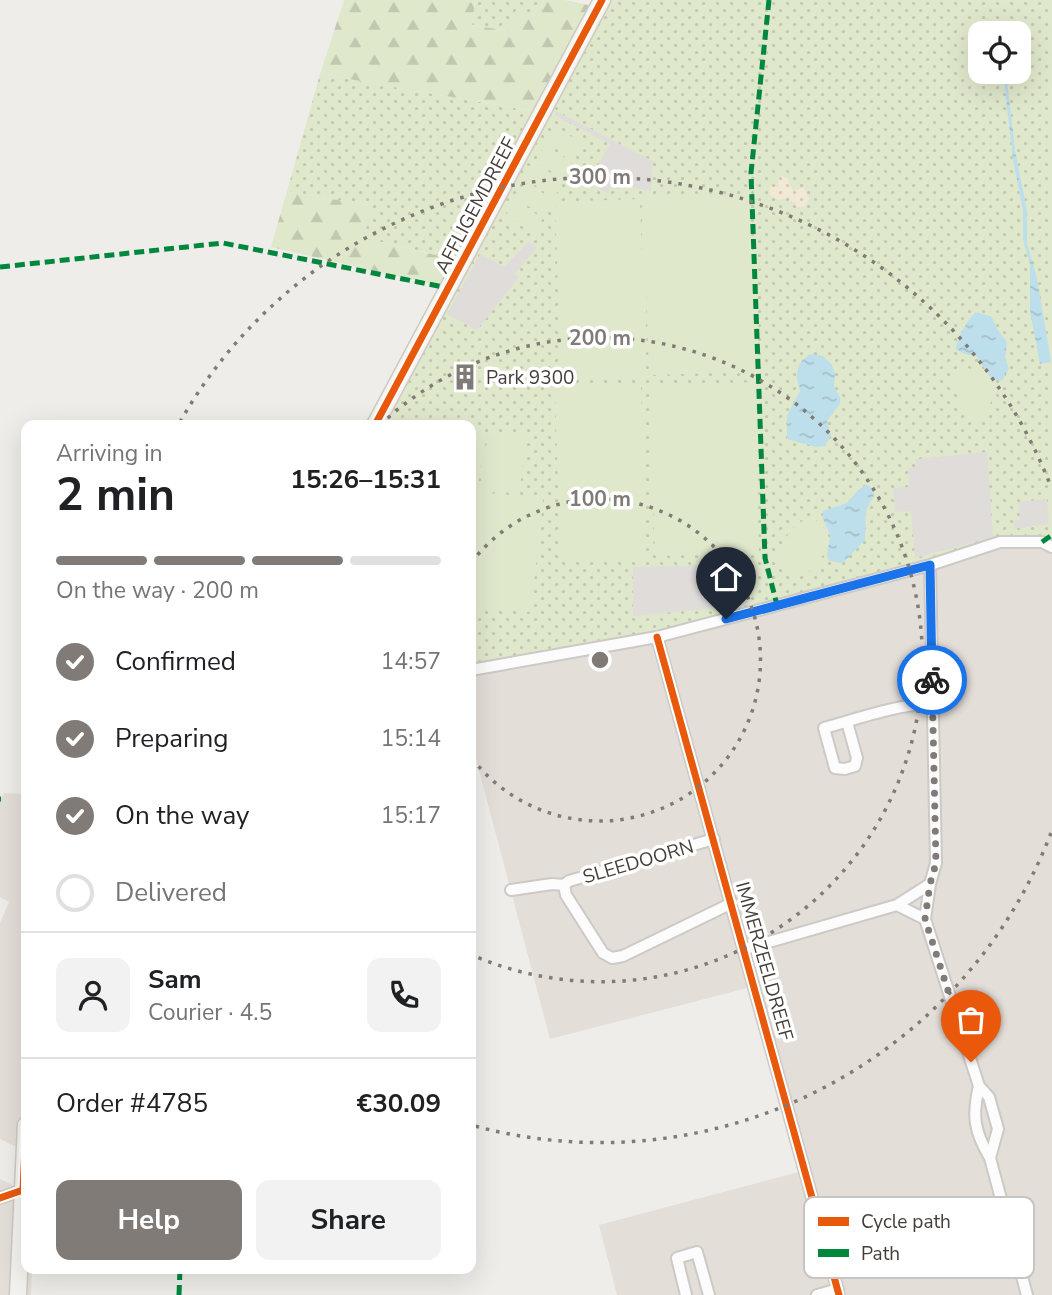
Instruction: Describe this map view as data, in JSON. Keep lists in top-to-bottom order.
{
  "streets": {
    "street": ["AFFLIGEMDREEF", "SLEEDOORN", "IMMERZEELDREEF"]
  },
  "crossings": [
    ["SLEEDOORN", "IMMERZEELDREEF"]
  ],
  "places": {
    "building": ["Park 9300"]
  },
  "legend": ["Cycle path", "Path"],
  "page": {
    "heading": ["2 min", "Arriving in", "15:26–15:31"],
    "panel": [
      "Sam",
      "Courier · 4.5",
      "Order #4785",
      "€30.09"
    ],
    "bar": "On the way · 200 m",
    "list": [
      ["Confirmed", "14:57"],
      ["Preparing", "15:14"],
      ["On the way", "15:17"],
      "Delivered"
    ],
    "buttons": ["Help", "Share"]
  },
  "rings": ["300 m", "200 m", "100 m"]
}
